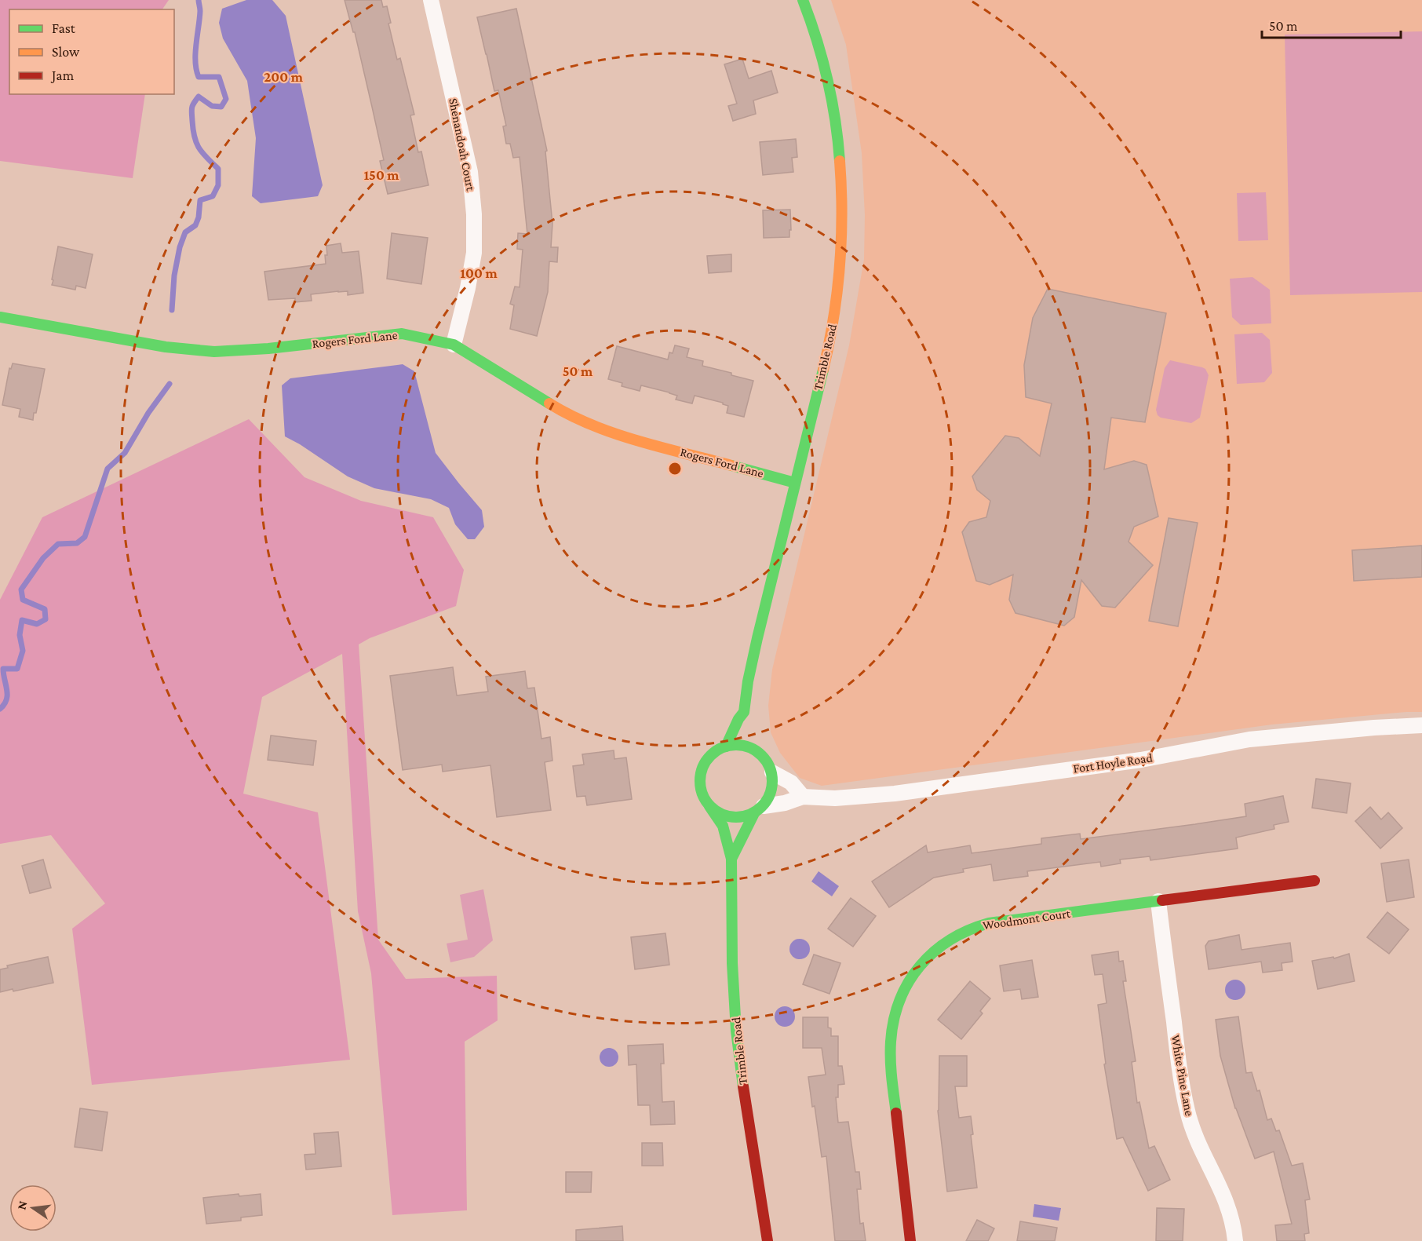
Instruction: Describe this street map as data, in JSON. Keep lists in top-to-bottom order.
{
  "streets": {
    "street": [
      "Shenandoah Court",
      "Rogers Ford Lane",
      "Trimble Road",
      "Fort Hoyle Road",
      "Woodmont Court",
      "White Pine Lane"
    ]
  },
  "crossings": [
    ["Shenandoah Court", "Rogers Ford Lane"],
    ["Rogers Ford Lane", "Trimble Road"],
    ["Trimble Road", "Fort Hoyle Road"],
    ["Woodmont Court", "White Pine Lane"]
  ],
  "legend": ["Fast", "Slow", "Jam"],
  "scale_bar": "50 m",
  "north": "left",
  "rings": [
    "200 m",
    "150 m",
    "100 m",
    "50 m"
  ]
}
